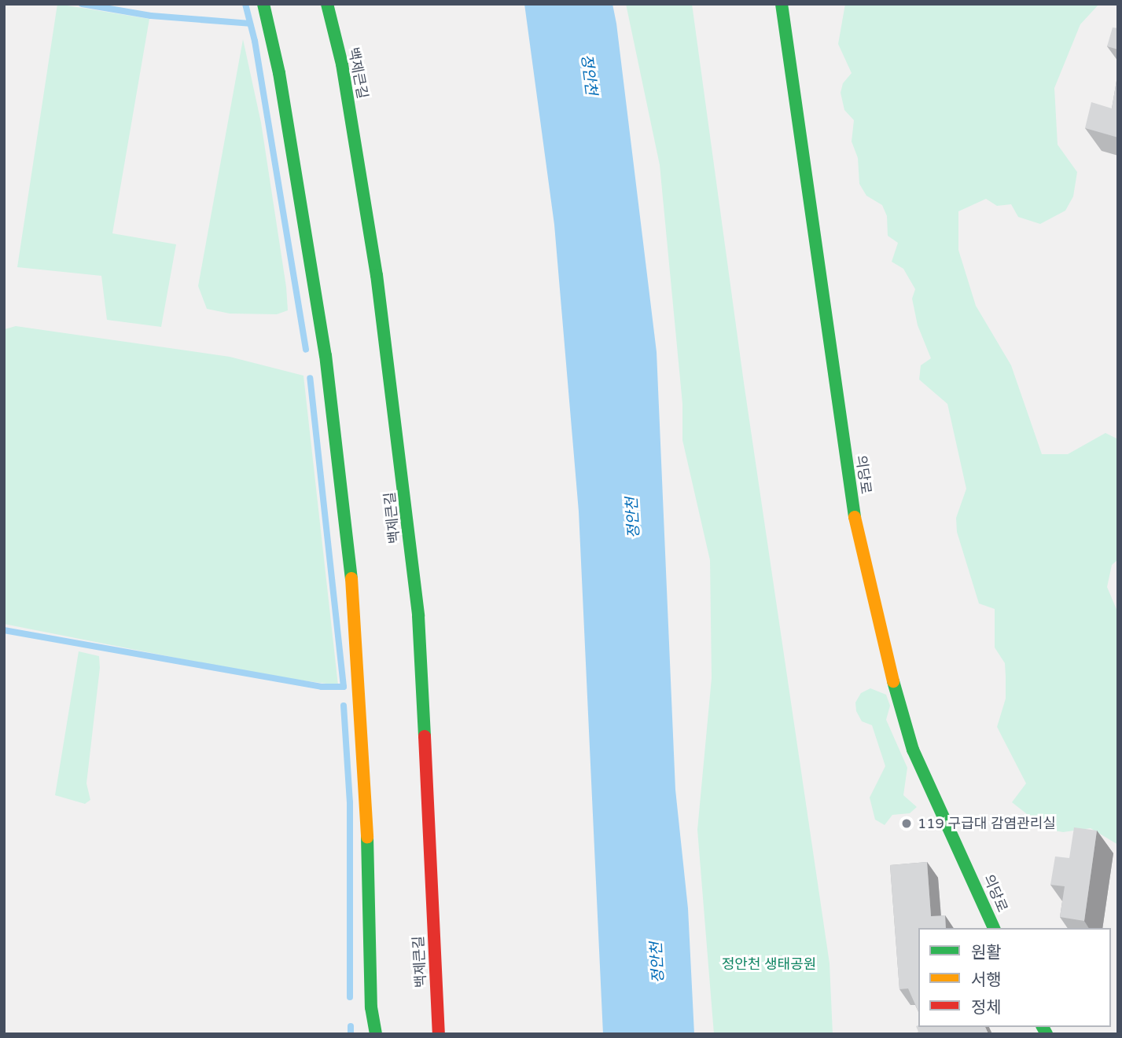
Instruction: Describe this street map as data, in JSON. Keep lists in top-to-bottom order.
{
  "streets": {
    "main road": ["백제큰길", "의당로"]
  },
  "water": ["정안천"],
  "parks": ["정안천 생태공원"],
  "places": ["119 구급대 감염관리실"],
  "legend": ["원활", "서행", "정체"]
}
